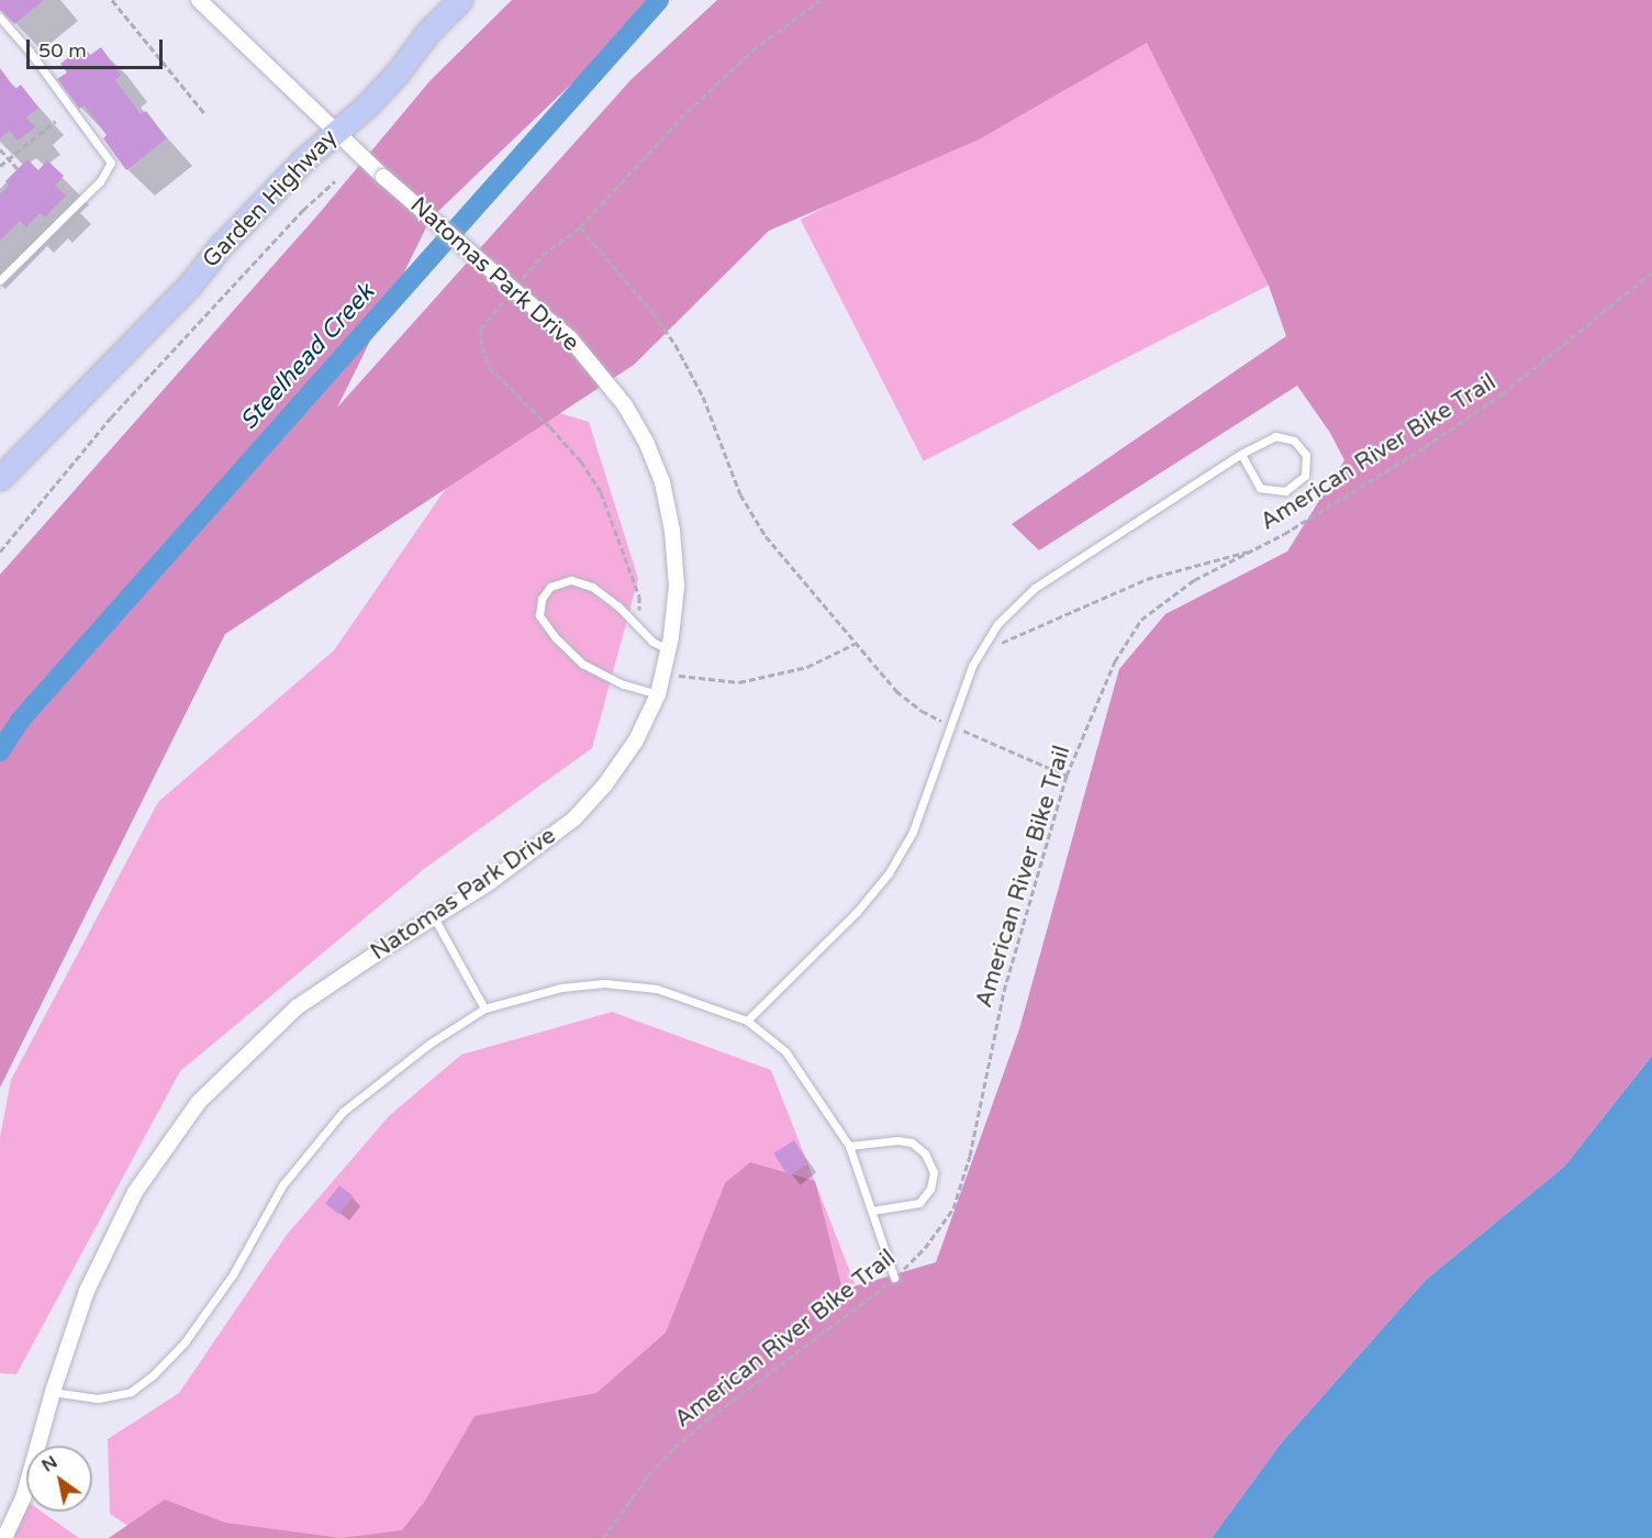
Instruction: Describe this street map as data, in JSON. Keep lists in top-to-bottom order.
{
  "streets": {
    "main road": ["Garden Highway"],
    "street": ["Natomas Park Drive"],
    "path": ["American River Bike Trail"]
  },
  "crossings": [
    ["Garden Highway", "Natomas Park Drive"]
  ],
  "water": ["Steelhead Creek"],
  "scale_bar": "50 m",
  "north": "top left"
}
